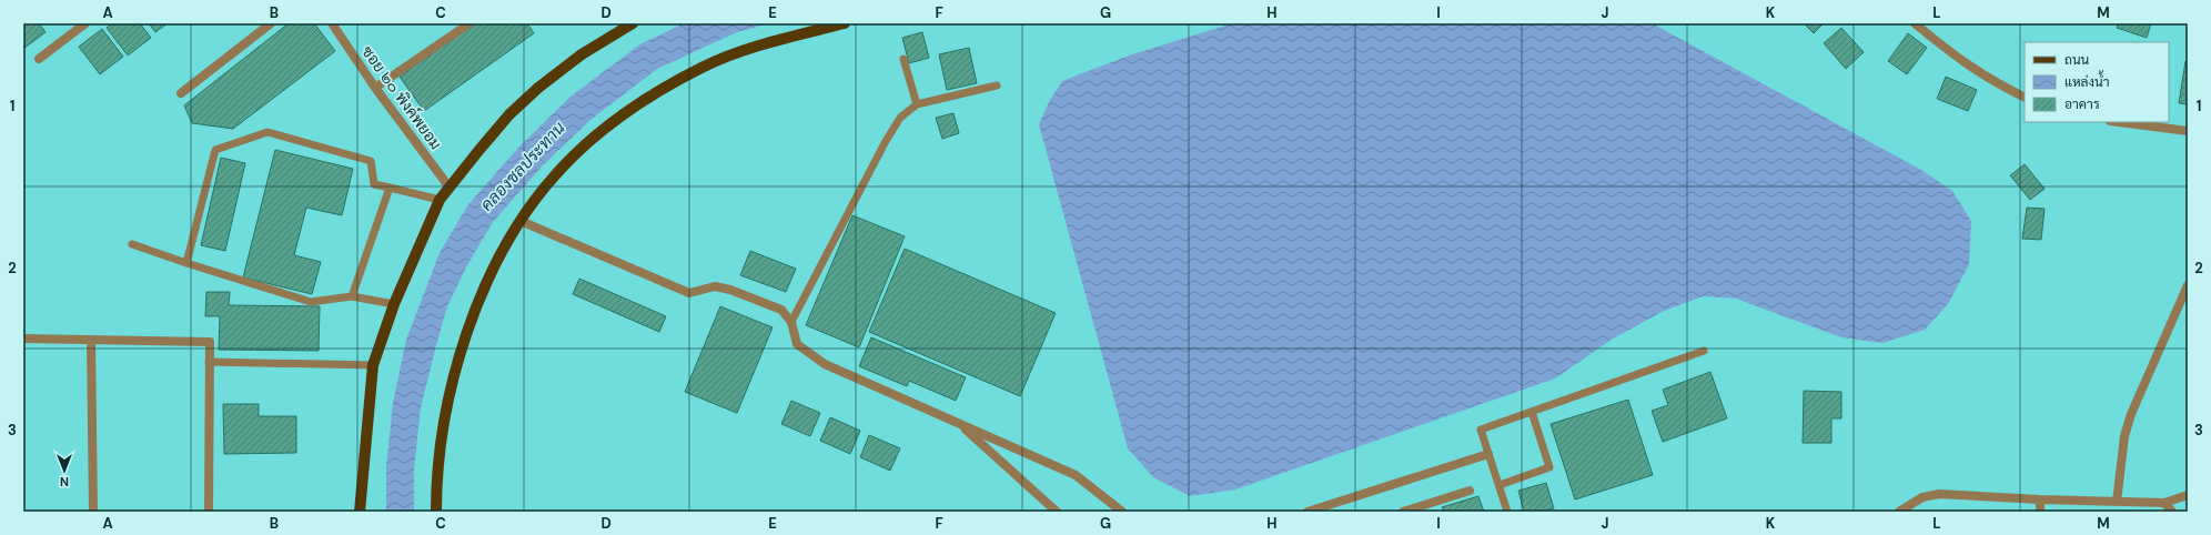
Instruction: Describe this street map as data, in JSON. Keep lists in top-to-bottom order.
{
  "streets": {
    "street": ["ซอย ๒๐ พิงค์พยอม"]
  },
  "water": ["คลองชลประทาน"],
  "legend": ["ถนน", "แหล่งน้ำ", "อาคาร"],
  "north": "bottom",
  "grid": {
    "columns": [
      "A",
      "B",
      "C",
      "D",
      "E",
      "F",
      "G",
      "H",
      "I",
      "J",
      "K",
      "L",
      "M"
    ],
    "rows": ["1", "2", "3"]
  }
}
